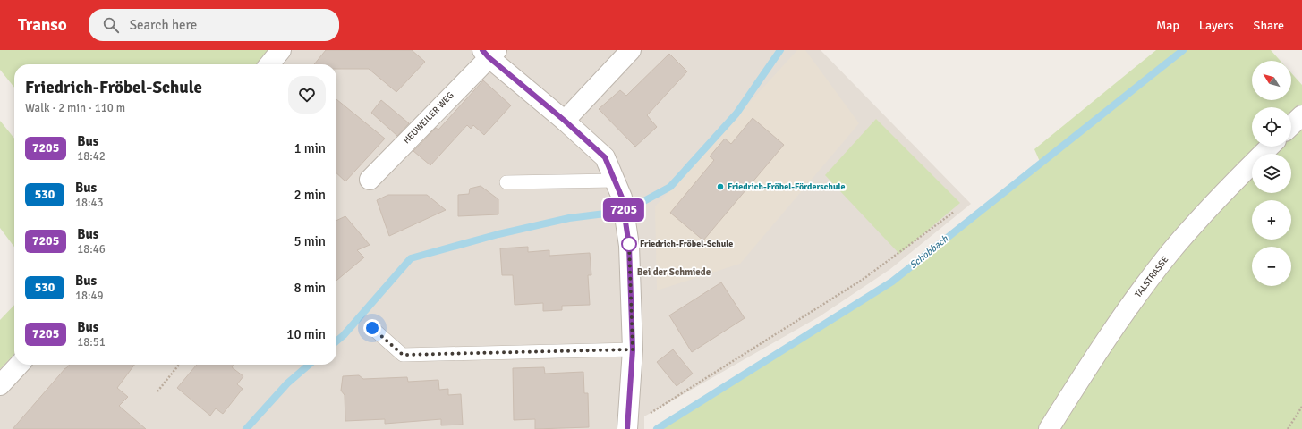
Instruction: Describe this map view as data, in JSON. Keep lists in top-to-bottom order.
{
  "streets": {
    "street": ["HEUWEILER WEG", "TALSTRASSE"]
  },
  "districts": ["Bei der Schmiede"],
  "water": ["Schobbach"],
  "places": ["Friedrich-Fröbel-Förderschule", "Friedrich-Fröbel-Schule"],
  "lines": ["bus line 7205"],
  "north": "top left",
  "page": {
    "header": "Transo",
    "search": "Search here",
    "nav": ["Map", "Layers", "Share"],
    "on_map": "7205",
    "map_buttons": ["+", "−"],
    "heading": ["Friedrich-Fröbel-Schule", "Walk · 2 min · 110 m"],
    "list": [
      {
        "mark": "7205",
        "name": "Bus",
        "note": "18:42",
        "value": "1 min"
      },
      {
        "mark": "530",
        "name": "Bus",
        "note": "18:43",
        "value": "2 min"
      },
      {
        "mark": "7205",
        "name": "Bus",
        "note": "18:46",
        "value": "5 min"
      },
      {
        "mark": "530",
        "name": "Bus",
        "note": "18:49",
        "value": "8 min"
      },
      {
        "mark": "7205",
        "name": "Bus",
        "note": "18:51",
        "value": "10 min"
      }
    ]
  }
}
